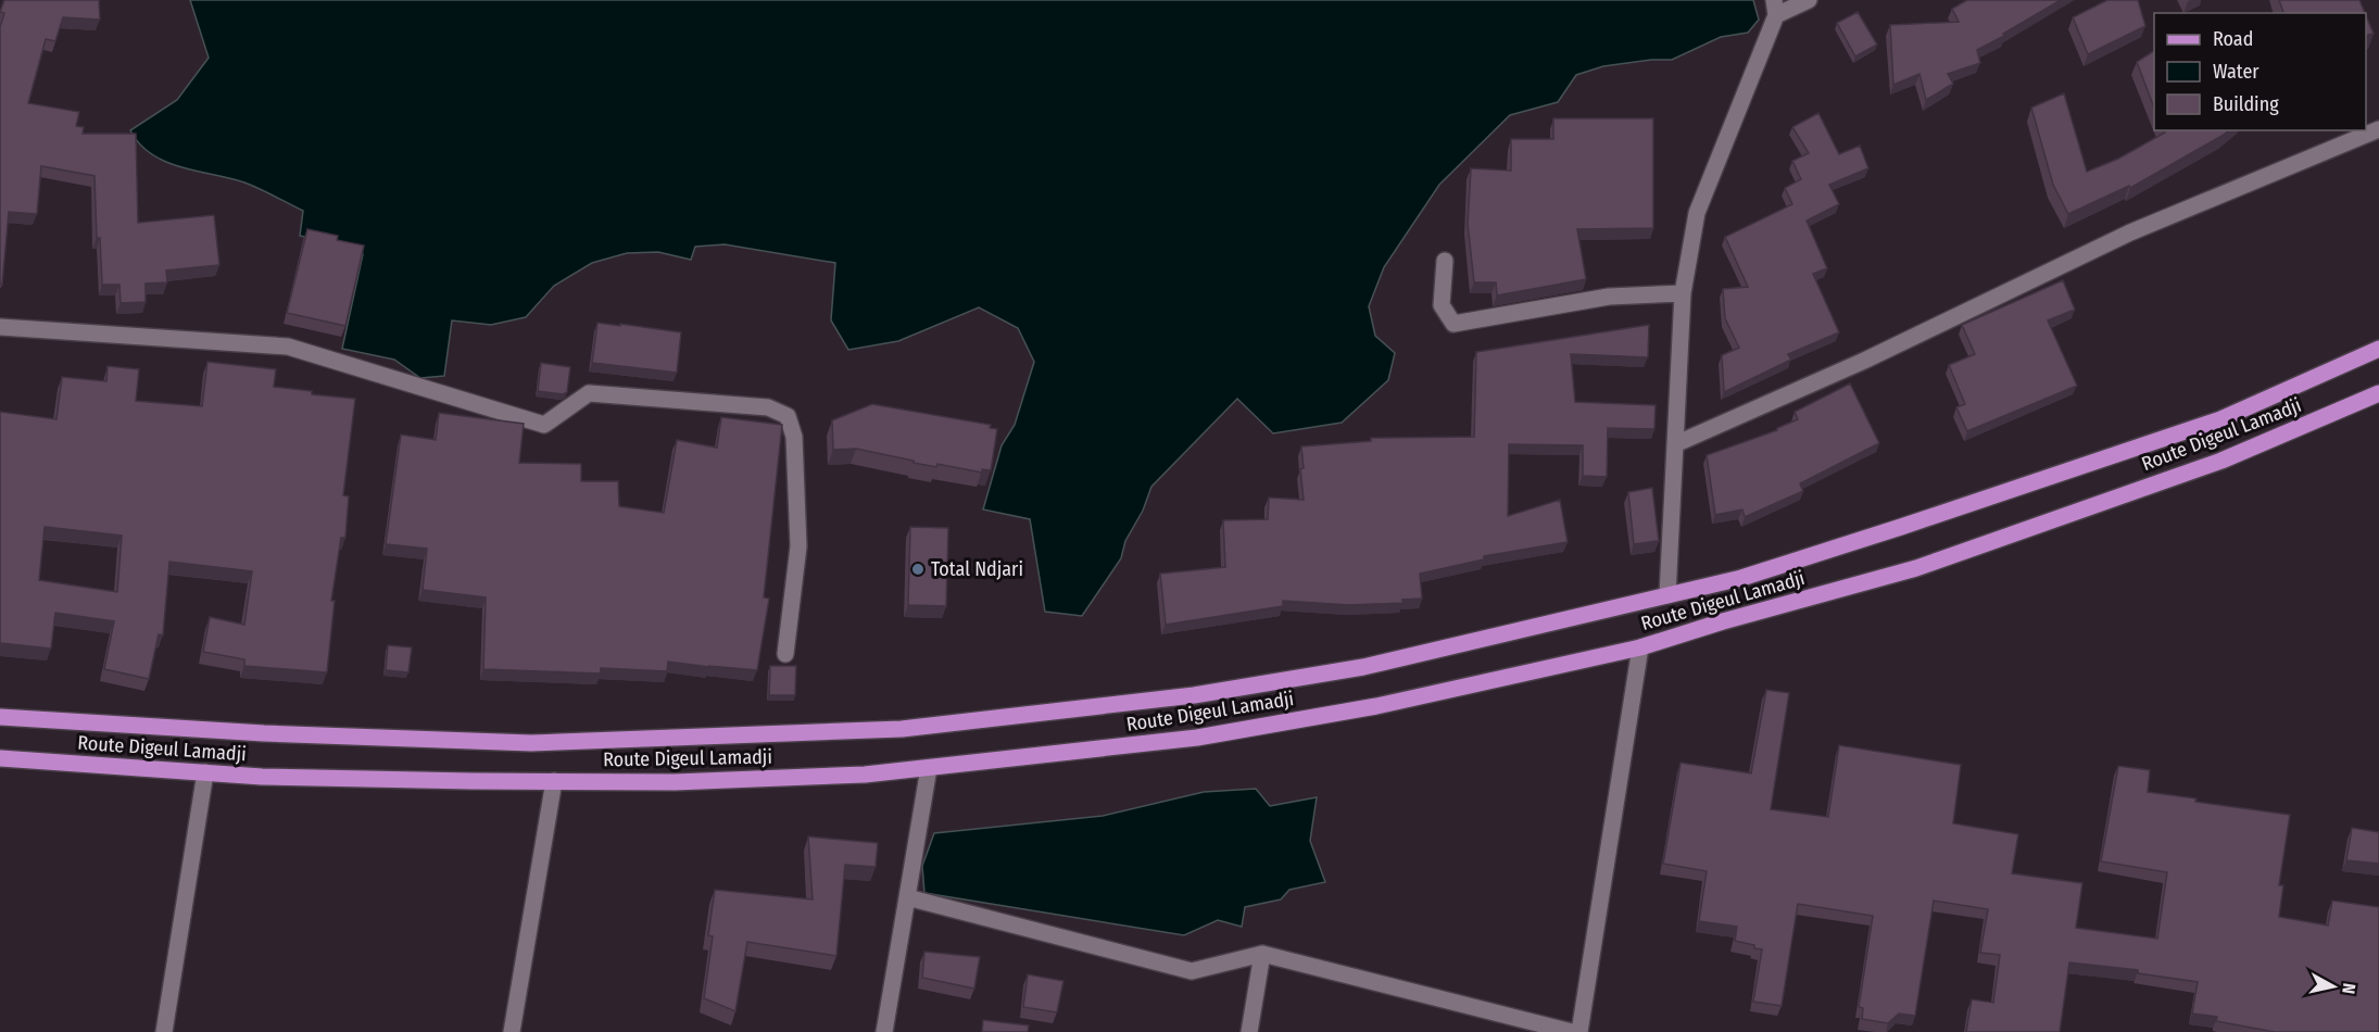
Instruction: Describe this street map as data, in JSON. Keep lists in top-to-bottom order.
{
  "streets": {
    "main road": ["Route Digeul Lamadji"]
  },
  "places": ["Total Ndjari"],
  "legend": ["Road", "Water", "Building"],
  "north": "right"
}
